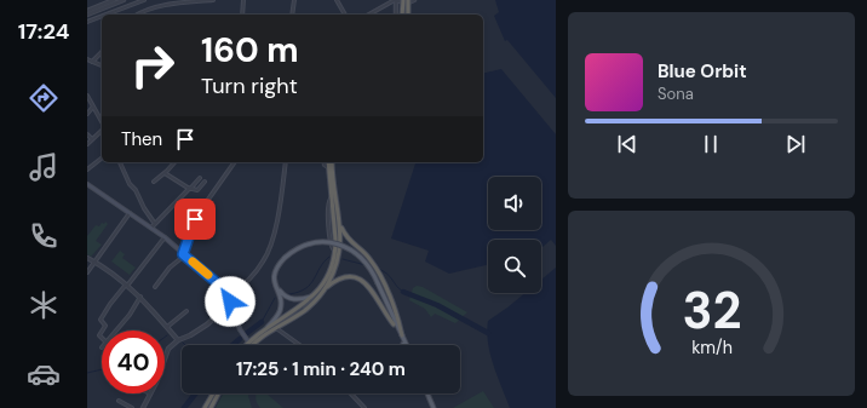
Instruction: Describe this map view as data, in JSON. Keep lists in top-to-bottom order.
{
  "page": {
    "tabs": "17:24",
    "turn": ["160 m", "Turn right"],
    "song": ["Blue Orbit", "Sona"],
    "then": "Then",
    "limit": "40",
    "trip": "17:25 · 1 min · 240 m",
    "gauge": ["32", "km/h"]
  }
}
